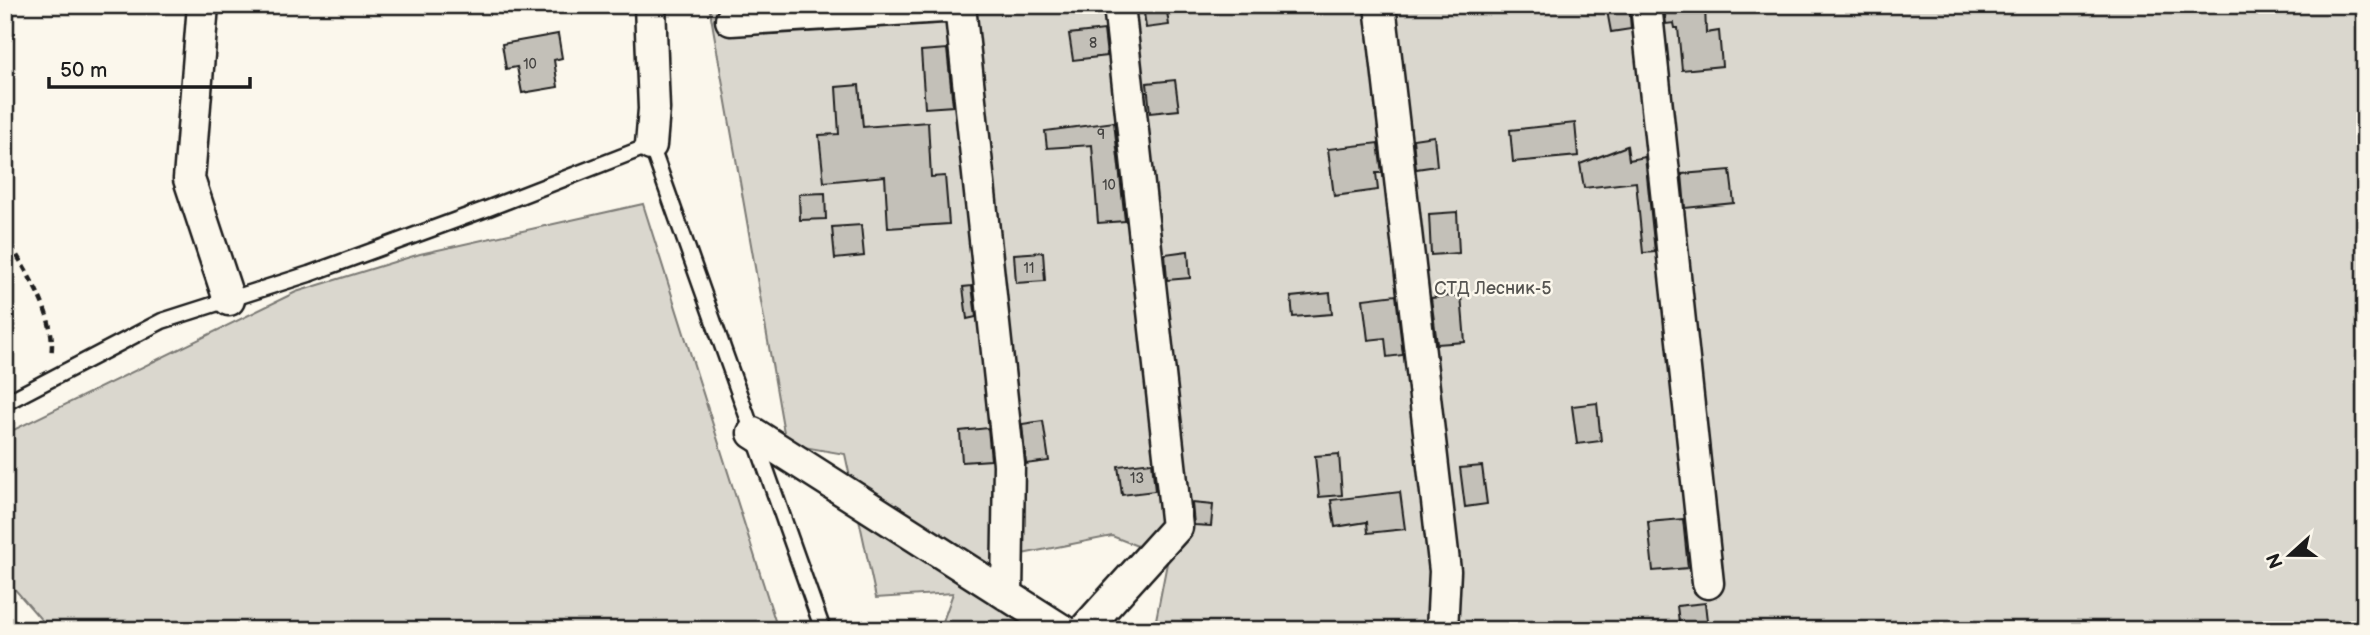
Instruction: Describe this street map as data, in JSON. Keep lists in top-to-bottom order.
{
  "parks": ["СТД Лесник-5"],
  "house_numbers": [
    "8",
    "10",
    "9",
    "10",
    "11",
    "13"
  ],
  "scale_bar": "50 m",
  "north": "left"
}
